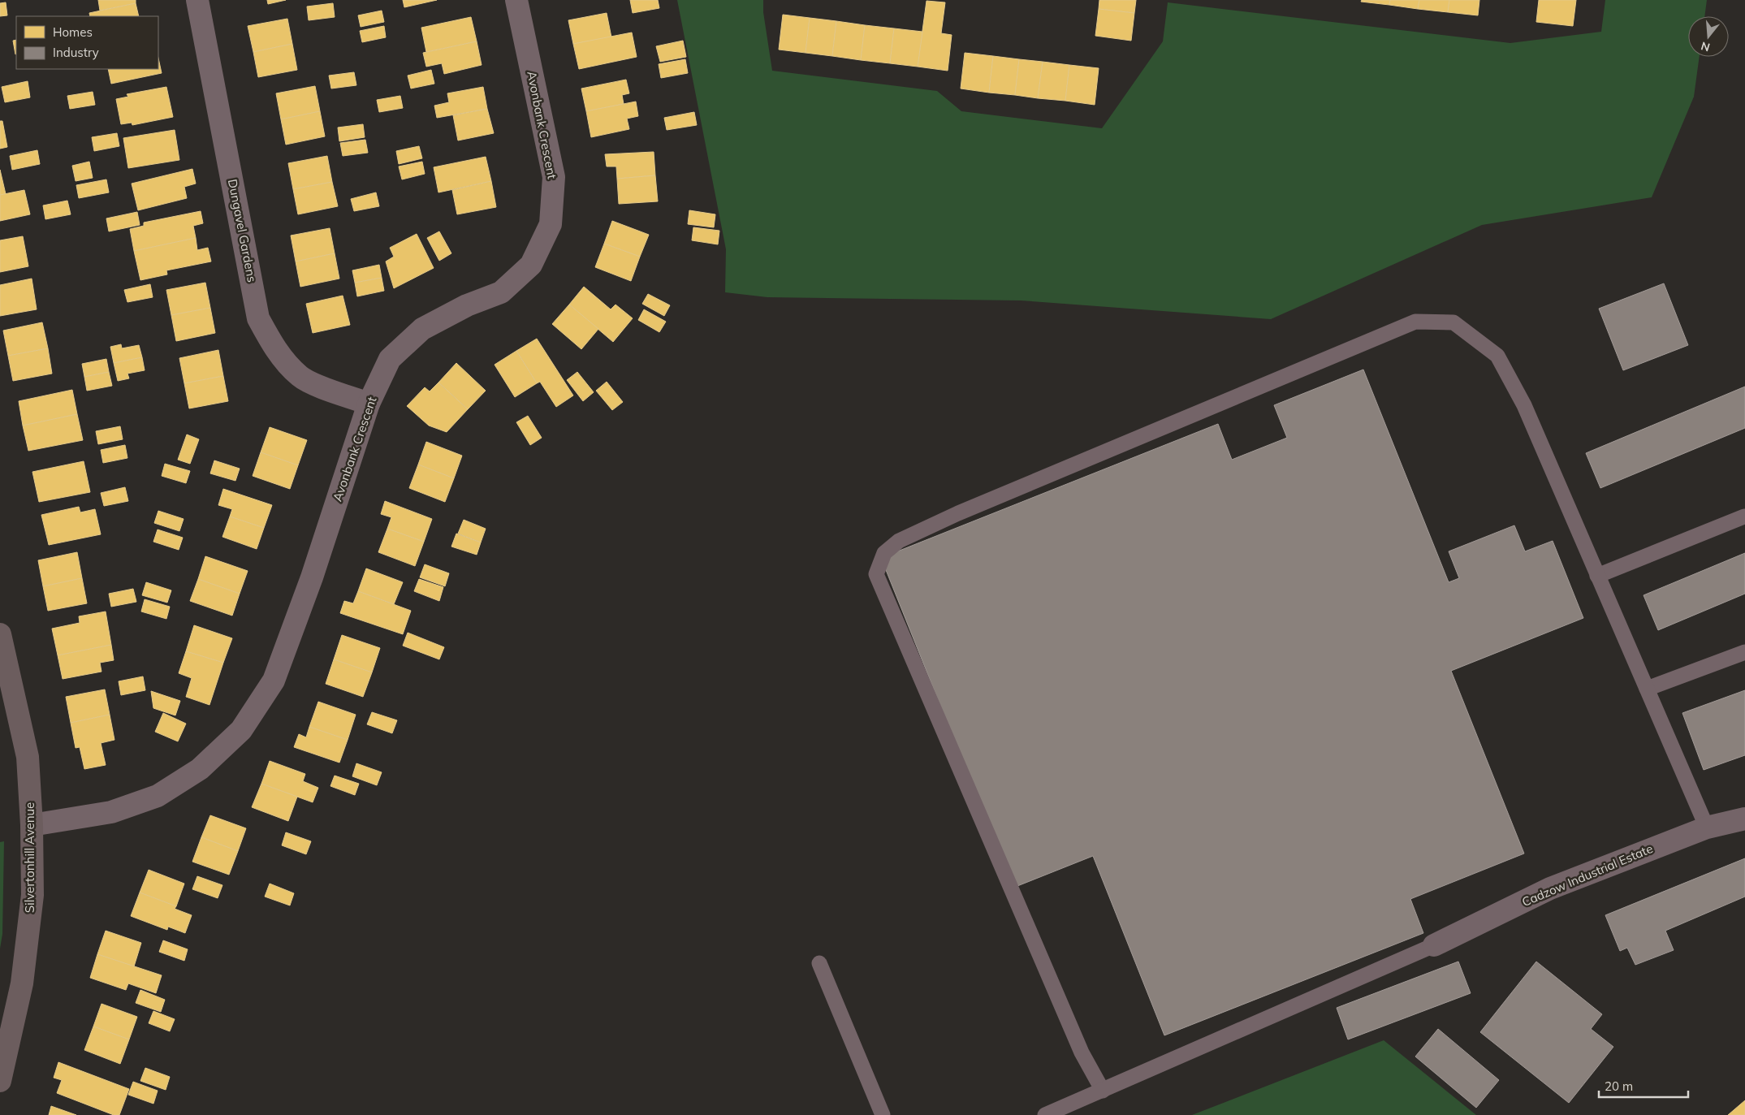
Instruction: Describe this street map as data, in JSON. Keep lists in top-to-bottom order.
{
  "streets": {
    "street": [
      "Avonbank Crescent",
      "Dungavel Gardens",
      "Silvertonhill Avenue",
      "Cadzow Industrial Estate"
    ]
  },
  "crossings": [
    ["Avonbank Crescent", "Dungavel Gardens"],
    ["Avonbank Crescent", "Silvertonhill Avenue"]
  ],
  "legend": ["Homes", "Industry"],
  "scale_bar": "20 m",
  "north": "bottom"
}
